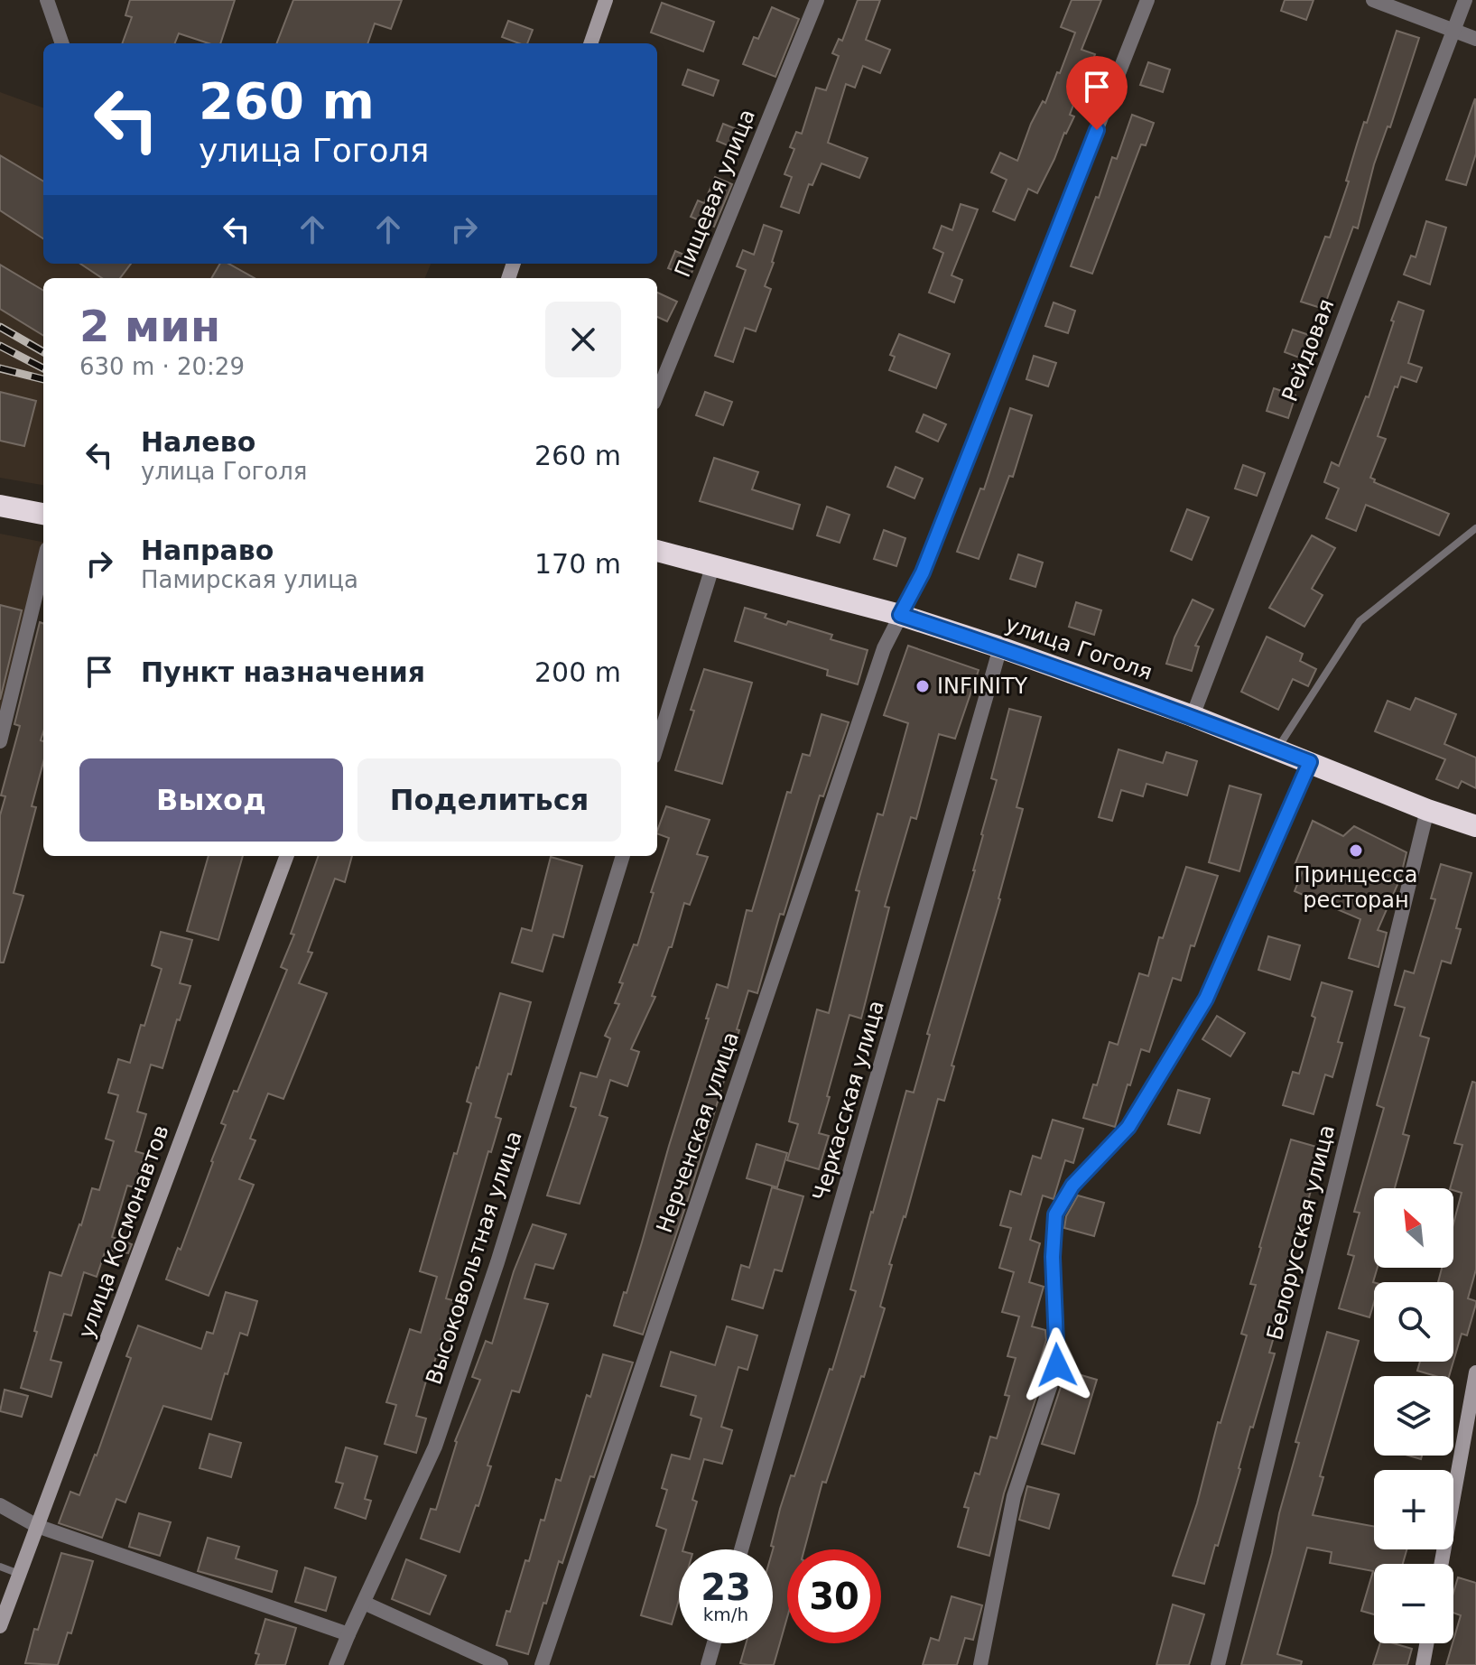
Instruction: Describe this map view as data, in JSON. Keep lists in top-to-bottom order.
{
  "streets": {
    "highway": ["улица Гоголя"],
    "street": [
      "Пищевая улица",
      "Рейдовая",
      "Черкасская улица",
      "Нерченская улица",
      "улица Космонавтов",
      "Белорусская улица",
      "Высоковольтная улица"
    ]
  },
  "crossings": [
    ["Рейдовая", "улица Гоголя"],
    ["улица Гоголя", "Черкасская улица"],
    ["улица Гоголя", "Нерченская улица"],
    ["улица Гоголя", "Белорусская улица"]
  ],
  "places": ["INFINITY", "Принцесса ресторан"],
  "north": "top left",
  "page": {
    "turn": ["260 m", "улица Гоголя"],
    "heading": ["2 мин", "630 m · 20:29"],
    "list": [
      {
        "name": "Налево",
        "note": "улица Гоголя",
        "value": "260 m"
      },
      {
        "name": "Направо",
        "note": "Памирская улица",
        "value": "170 m"
      },
      {
        "name": "Пункт назначения",
        "value": "200 m"
      }
    ],
    "buttons": ["Выход", "Поделиться"],
    "map_buttons": ["+", "−"],
    "speed": "23 km/h",
    "limit": "30"
  }
}
